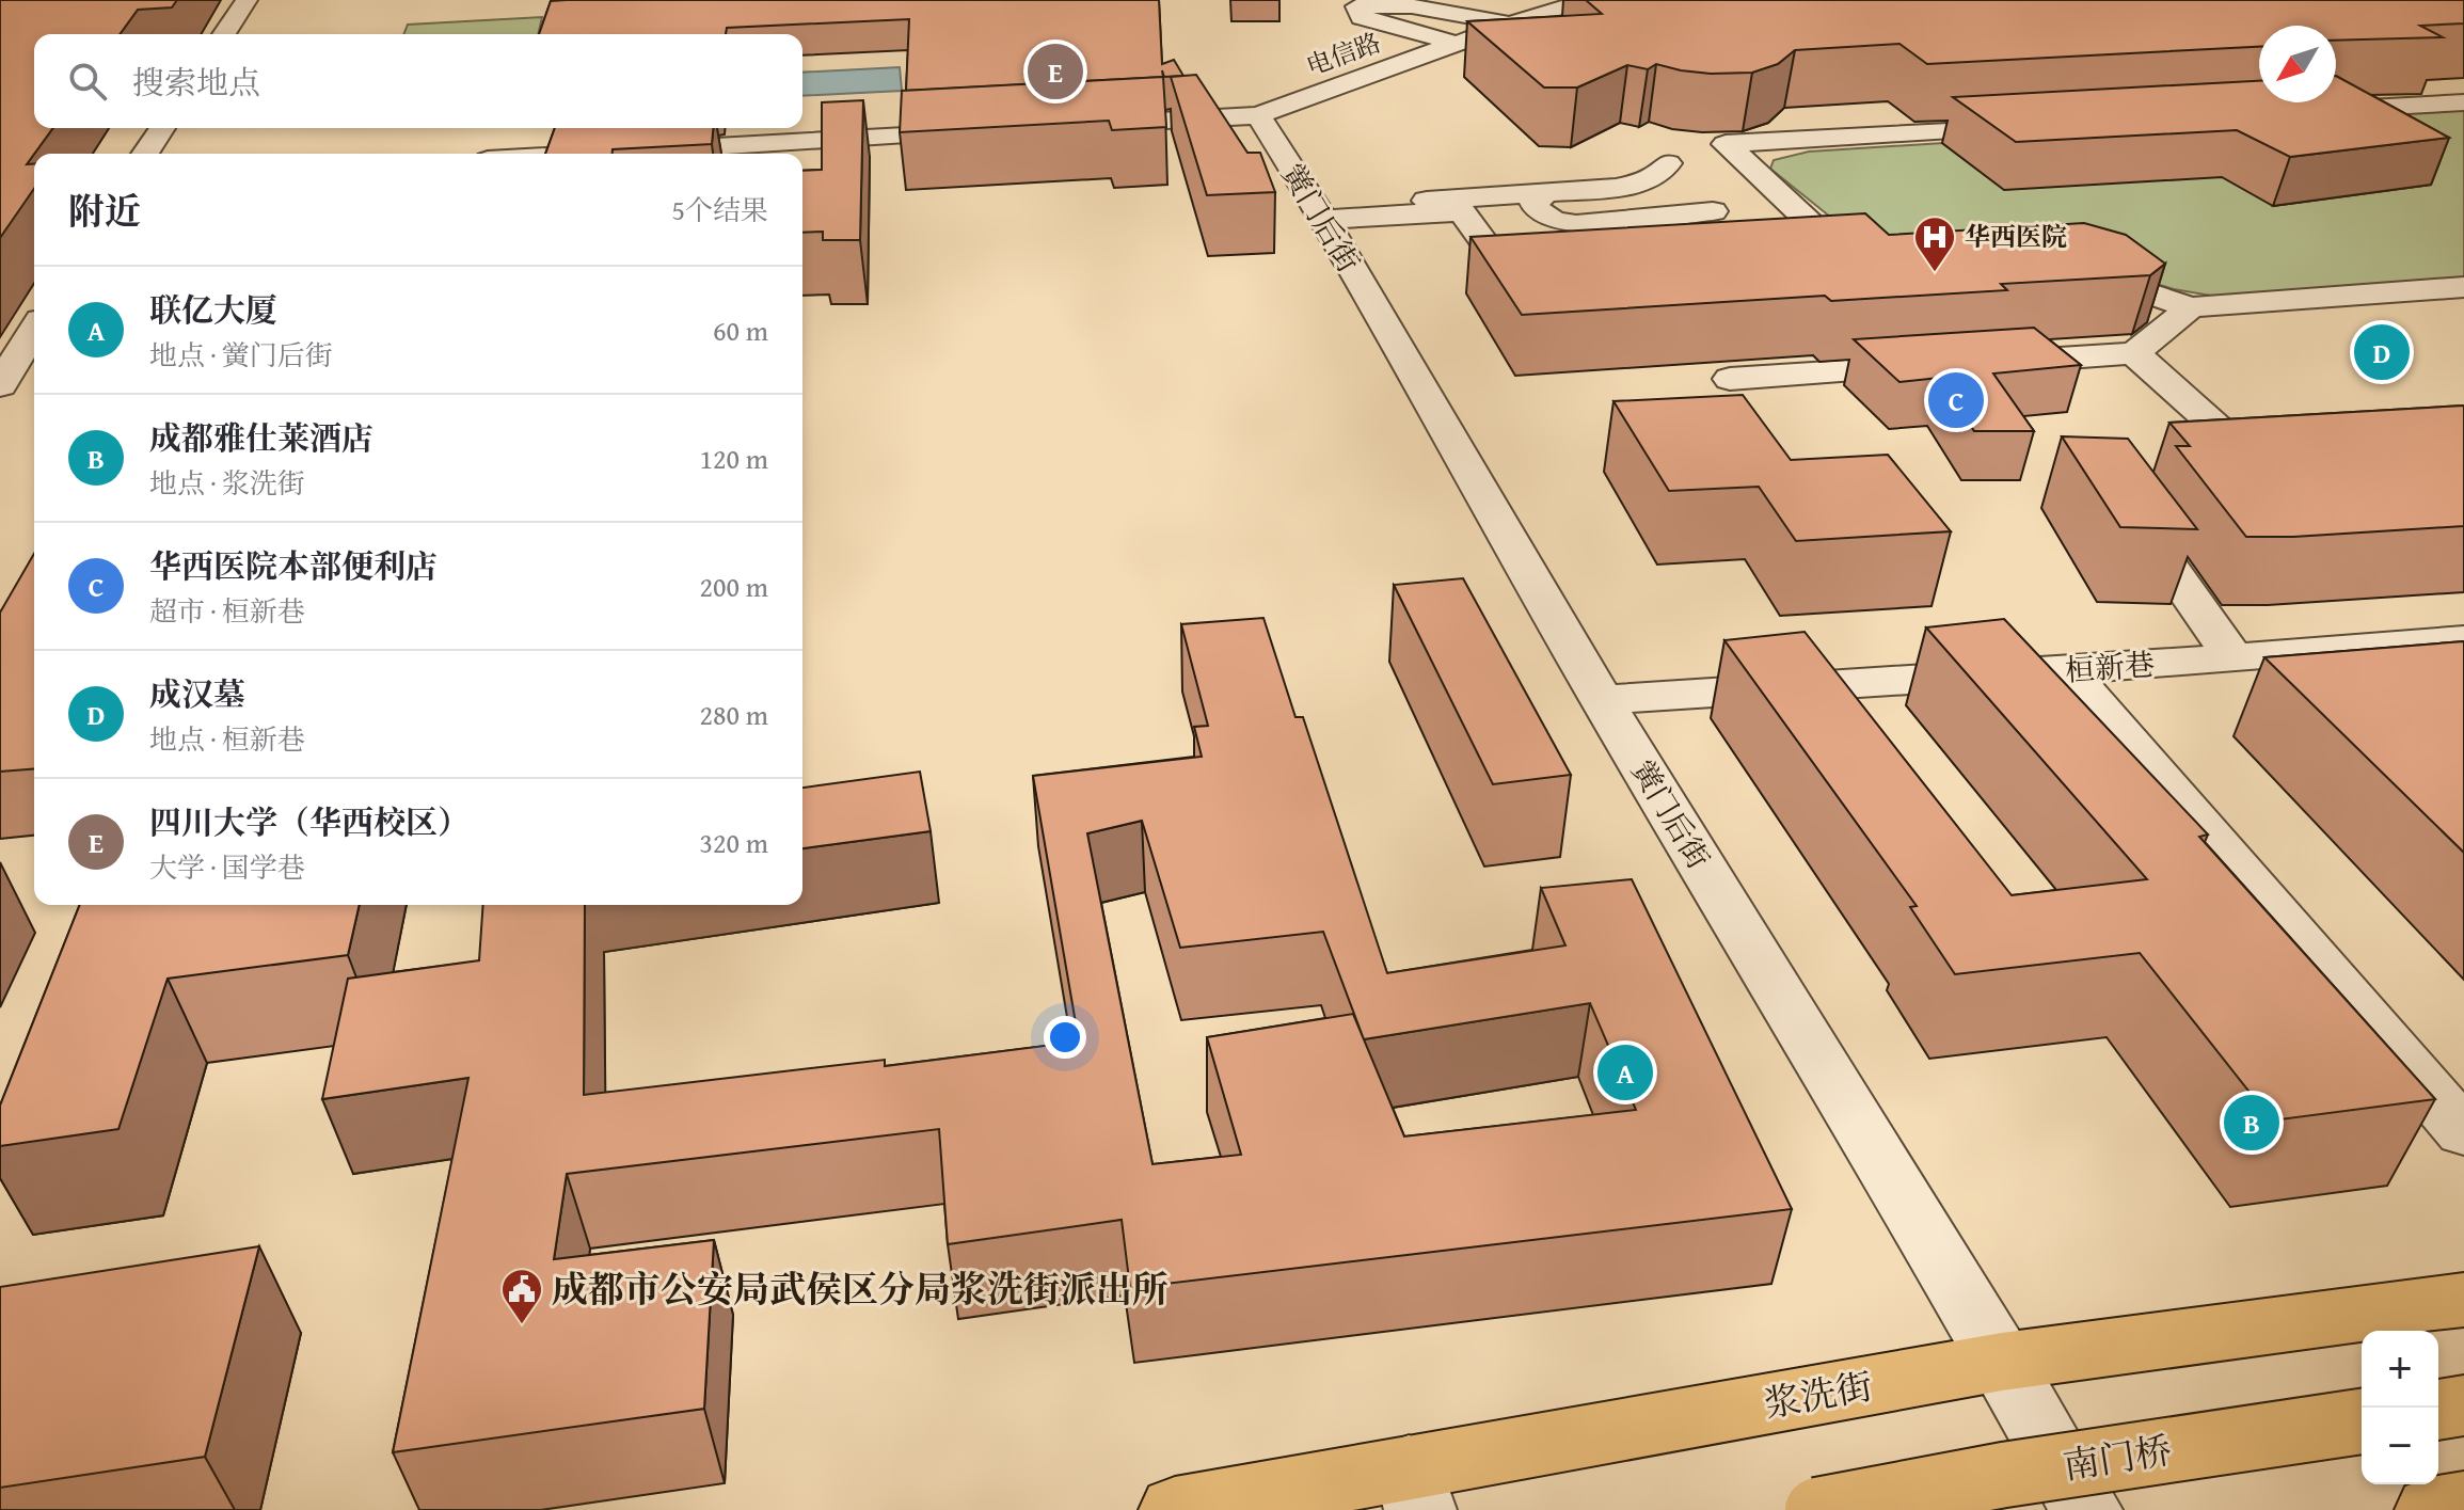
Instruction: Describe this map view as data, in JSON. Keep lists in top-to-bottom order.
{
  "streets": {
    "main road": ["浆洗街", "南门桥"],
    "street": ["电信路", "黉门后街", "桓新巷"]
  },
  "crossings": [
    ["电信路", "黉门后街"],
    ["黉门后街", "桓新巷"],
    ["黉门后街", "浆洗街"]
  ],
  "places": {
    "hospital": ["华西医院"],
    "public building": ["成都市公安局武侯区分局浆洗街派出所"]
  },
  "north": "bottom left",
  "page": {
    "search": "搜索地点",
    "pins": [
      "E",
      "D",
      "C",
      "A",
      "B"
    ],
    "heading": ["附近", "5个结果"],
    "list": [
      {
        "mark": "A",
        "name": "联亿大厦",
        "note": "地点 · 黉门后街",
        "value": "60 m"
      },
      {
        "mark": "B",
        "name": "成都雅仕莱酒店",
        "note": "地点 · 浆洗街",
        "value": "120 m"
      },
      {
        "mark": "C",
        "name": "华西医院本部便利店",
        "note": "超市 · 桓新巷",
        "value": "200 m"
      },
      {
        "mark": "D",
        "name": "成汉墓",
        "note": "地点 · 桓新巷",
        "value": "280 m"
      },
      {
        "mark": "E",
        "name": "四川大学（华西校区）",
        "note": "大学 · 国学巷",
        "value": "320 m"
      }
    ],
    "map_buttons": ["+", "−"]
  }
}
